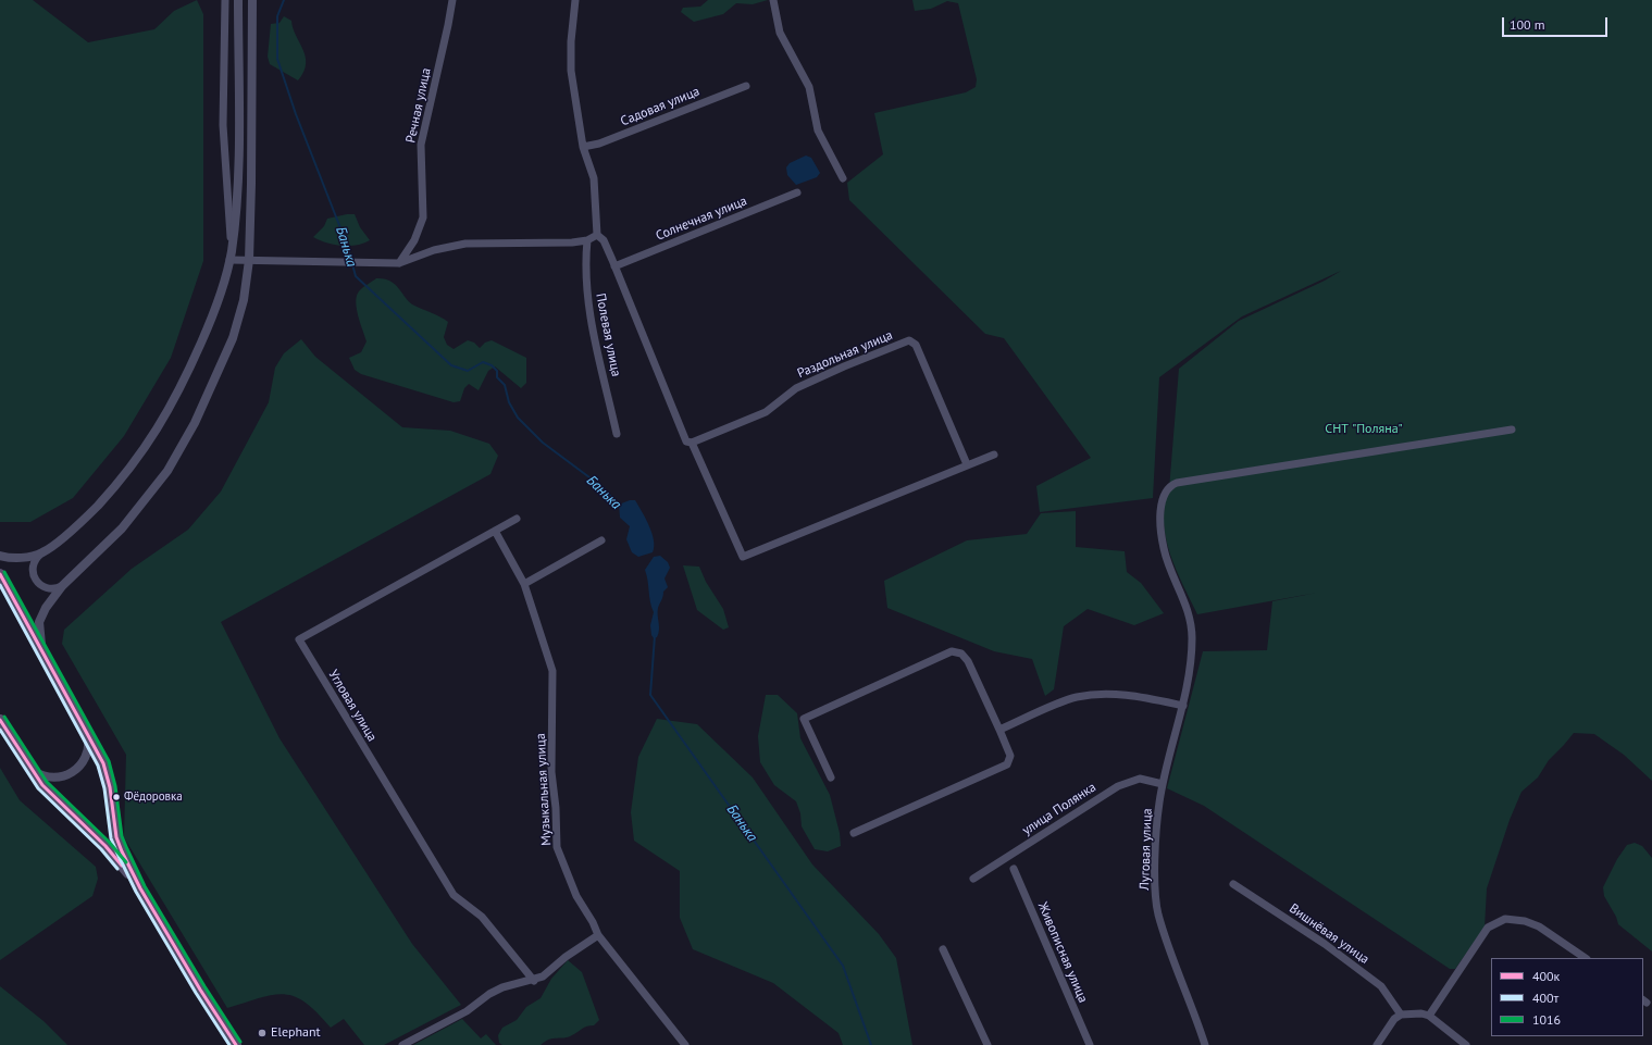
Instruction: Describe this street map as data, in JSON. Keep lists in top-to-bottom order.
{
  "streets": {
    "street": [
      "Речная улица",
      "Садовая улица",
      "Солнечная улица",
      "Полевая улица",
      "Раздольная улица",
      "Угловая улица",
      "Музыкальная улица",
      "улица Полянка",
      "Луговая улица",
      "Вишнёвая улица",
      "Живописная улица"
    ]
  },
  "crossings": [
    ["Угловая улица", "Музыкальная улица"],
    ["улица Полянка", "Луговая улица"]
  ],
  "water": ["Банька"],
  "parks": ["СНТ \"Поляна\""],
  "places": ["Фёдоровка", "Elephant"],
  "lines": ["transit line 1016", "transit line 400к", "transit line 400т"],
  "legend": ["400к", "400т", "1016"],
  "scale_bar": "100 m"
}
